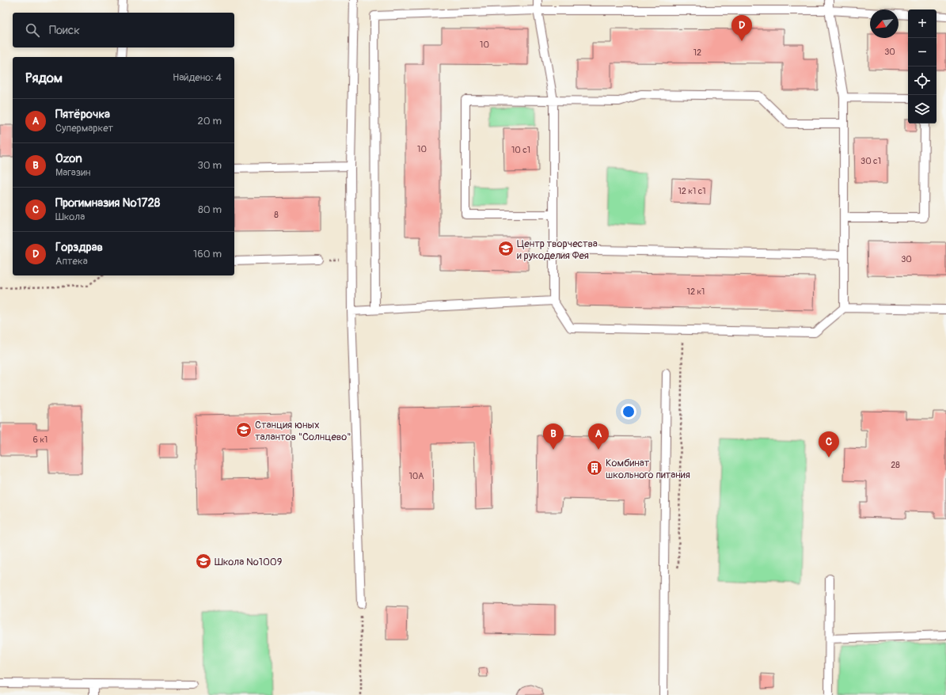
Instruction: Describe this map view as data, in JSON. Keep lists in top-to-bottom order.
{
  "places": {
    "school or university": ["Центр творчества и рукоделия Фея", "Станция юных талантов \"Солнцево\"", "Школа №1009"],
    "building": ["Комбинат школьного питания"]
  },
  "house_numbers": [
    "10",
    "30",
    "12",
    "10",
    "10 с1",
    "30 с1",
    "12 к1 с1",
    "8",
    "30",
    "12 к1",
    "6 к1",
    "28",
    "10А"
  ],
  "north": "bottom left",
  "page": {
    "map_buttons": ["+", "−"],
    "search": "Поиск",
    "pins": [
      "D",
      "A",
      "B",
      "C"
    ],
    "heading": ["Рядом", "Найдено: 4"],
    "list": [
      {
        "mark": "A",
        "name": "Пятёрочка",
        "note": "Супермаркет",
        "value": "20 m"
      },
      {
        "mark": "B",
        "name": "Ozon",
        "note": "Магазин",
        "value": "30 m"
      },
      {
        "mark": "C",
        "name": "Прогимназия №1728",
        "note": "Школа",
        "value": "80 m"
      },
      {
        "mark": "D",
        "name": "Горздрав",
        "note": "Аптека",
        "value": "160 m"
      }
    ]
  }
}
